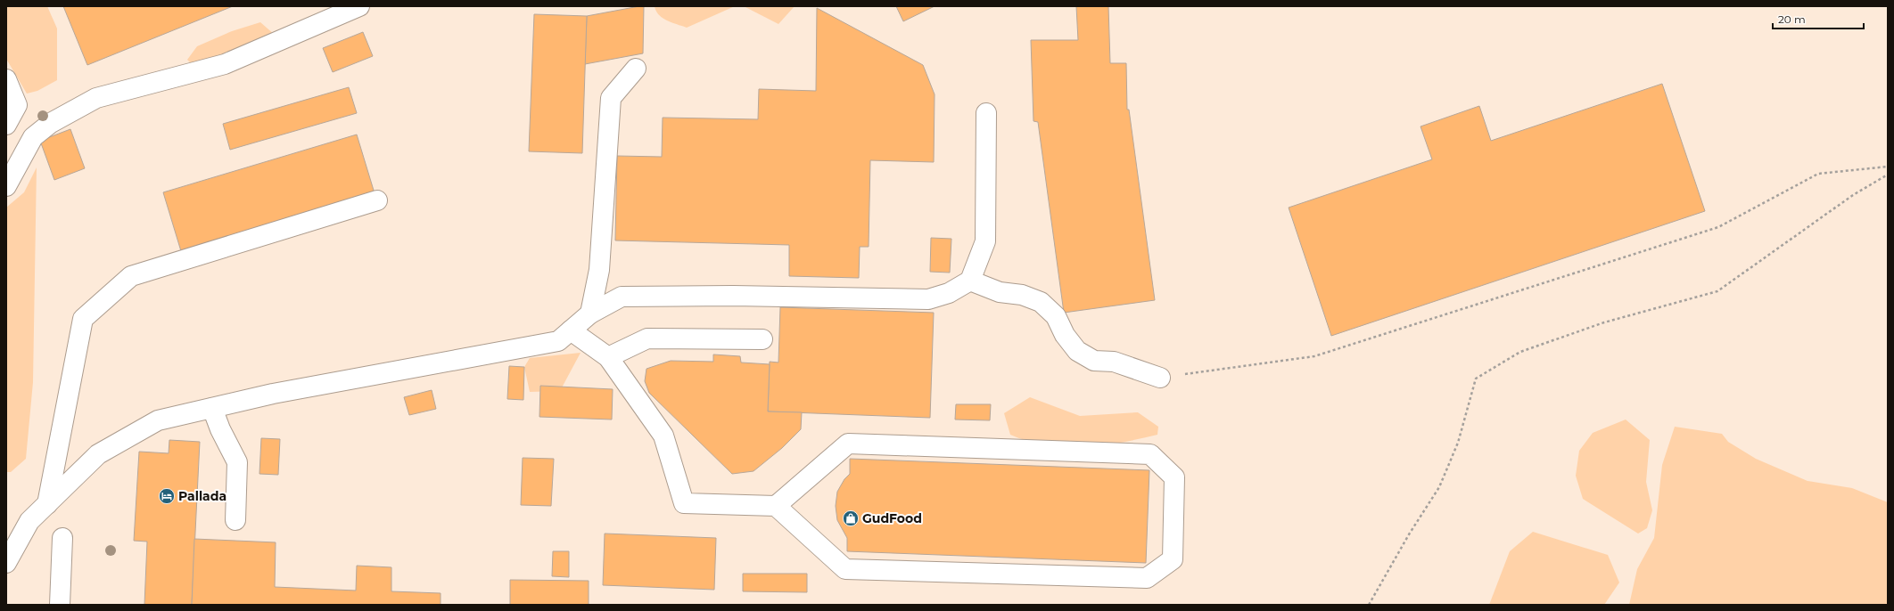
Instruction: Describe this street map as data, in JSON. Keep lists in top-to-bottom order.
{
  "places": {
    "hotel": ["Pallada"],
    "shop": ["GudFood"]
  },
  "scale_bar": "20 m"
}
